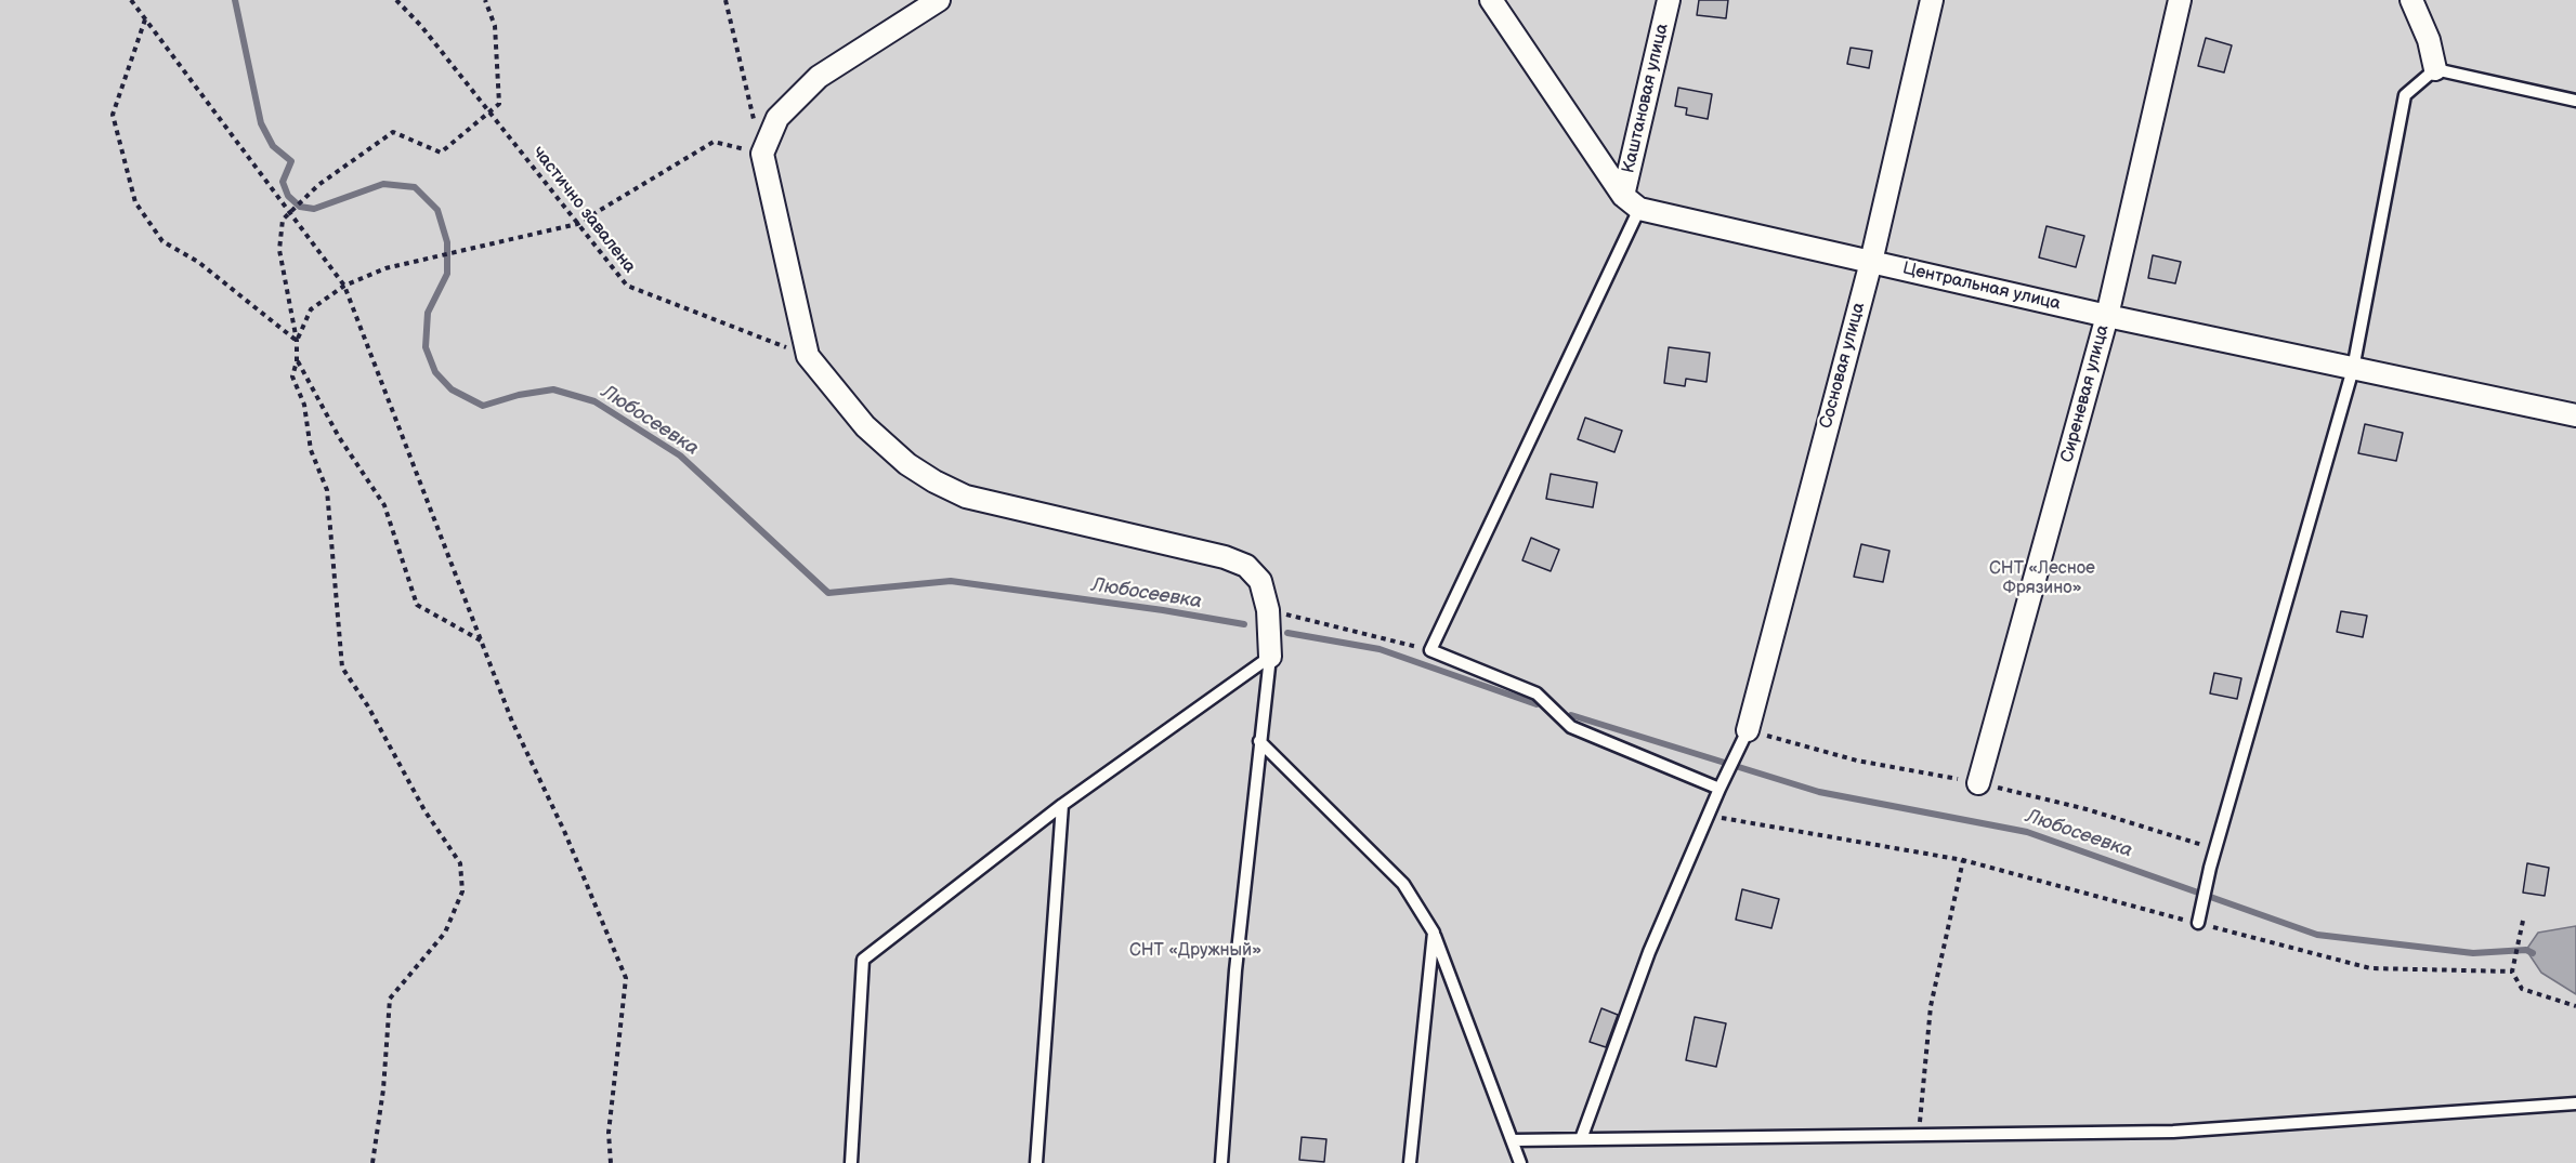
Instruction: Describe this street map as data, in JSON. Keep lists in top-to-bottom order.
{
  "streets": {
    "street": [
      "Каштановая улица",
      "Центральная улица",
      "Сосновая улица",
      "Сиреневая улица"
    ],
    "path": ["частично завалена"]
  },
  "crossings": [
    ["Каштановая улица", "Центральная улица"],
    ["Центральная улица", "Сосновая улица"],
    ["Центральная улица", "Сиреневая улица"]
  ],
  "water": ["Любосеевка"],
  "parks": ["СНТ «Лесное Фрязино»", "СНТ «Дружный»"]
}
